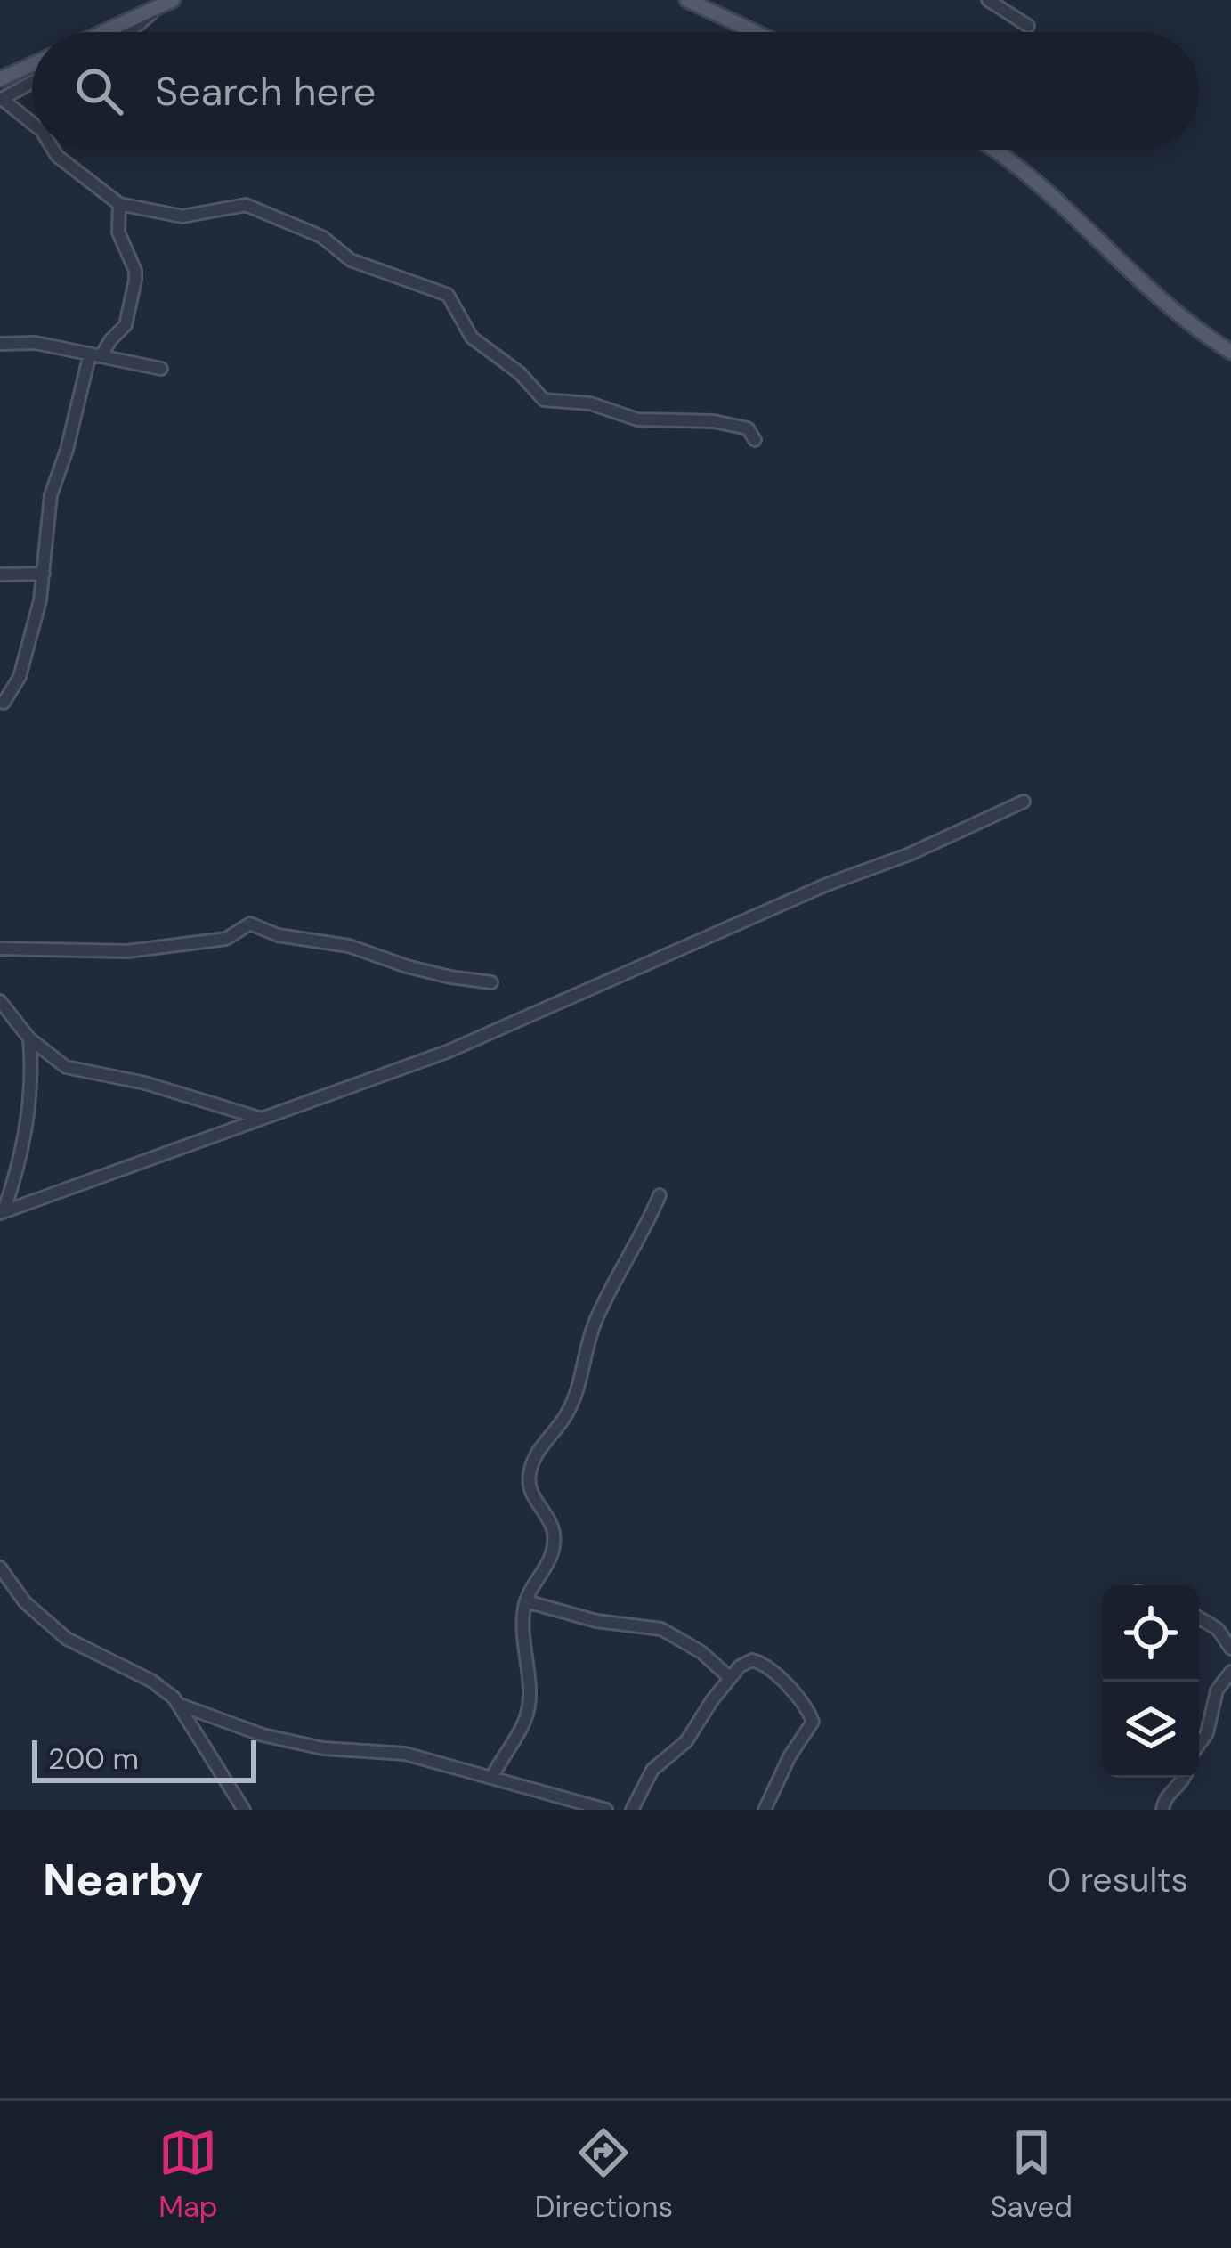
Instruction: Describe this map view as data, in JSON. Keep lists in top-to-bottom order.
{
  "scale_bar": "200 m",
  "page": {
    "search": "Search here",
    "scale": "200 m",
    "heading": ["Nearby", "0 results"],
    "nav": ["Map", "Directions", "Saved"]
  }
}
